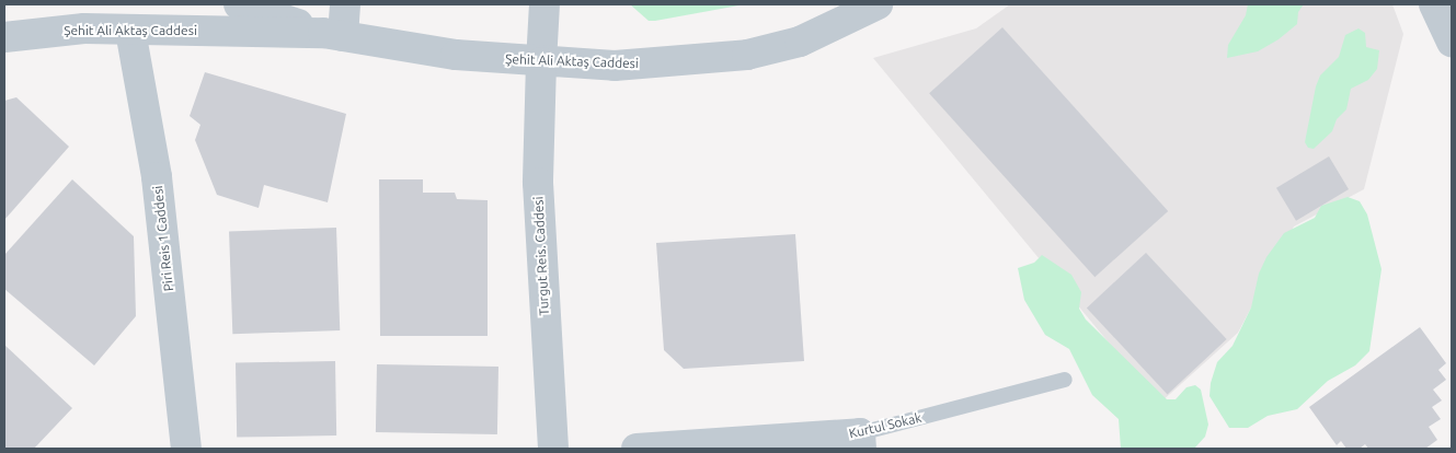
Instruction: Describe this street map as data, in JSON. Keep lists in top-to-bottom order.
{
  "streets": {
    "street": [
      "Şehit Ali Aktaş Caddesi",
      "Piri Reis 1 Caddesi",
      "Turgut Reis. Caddesi",
      "Kurtul Sokak"
    ]
  },
  "crossings": [
    ["Şehit Ali Aktaş Caddesi", "Piri Reis 1 Caddesi"],
    ["Şehit Ali Aktaş Caddesi", "Turgut Reis. Caddesi"]
  ]
}
